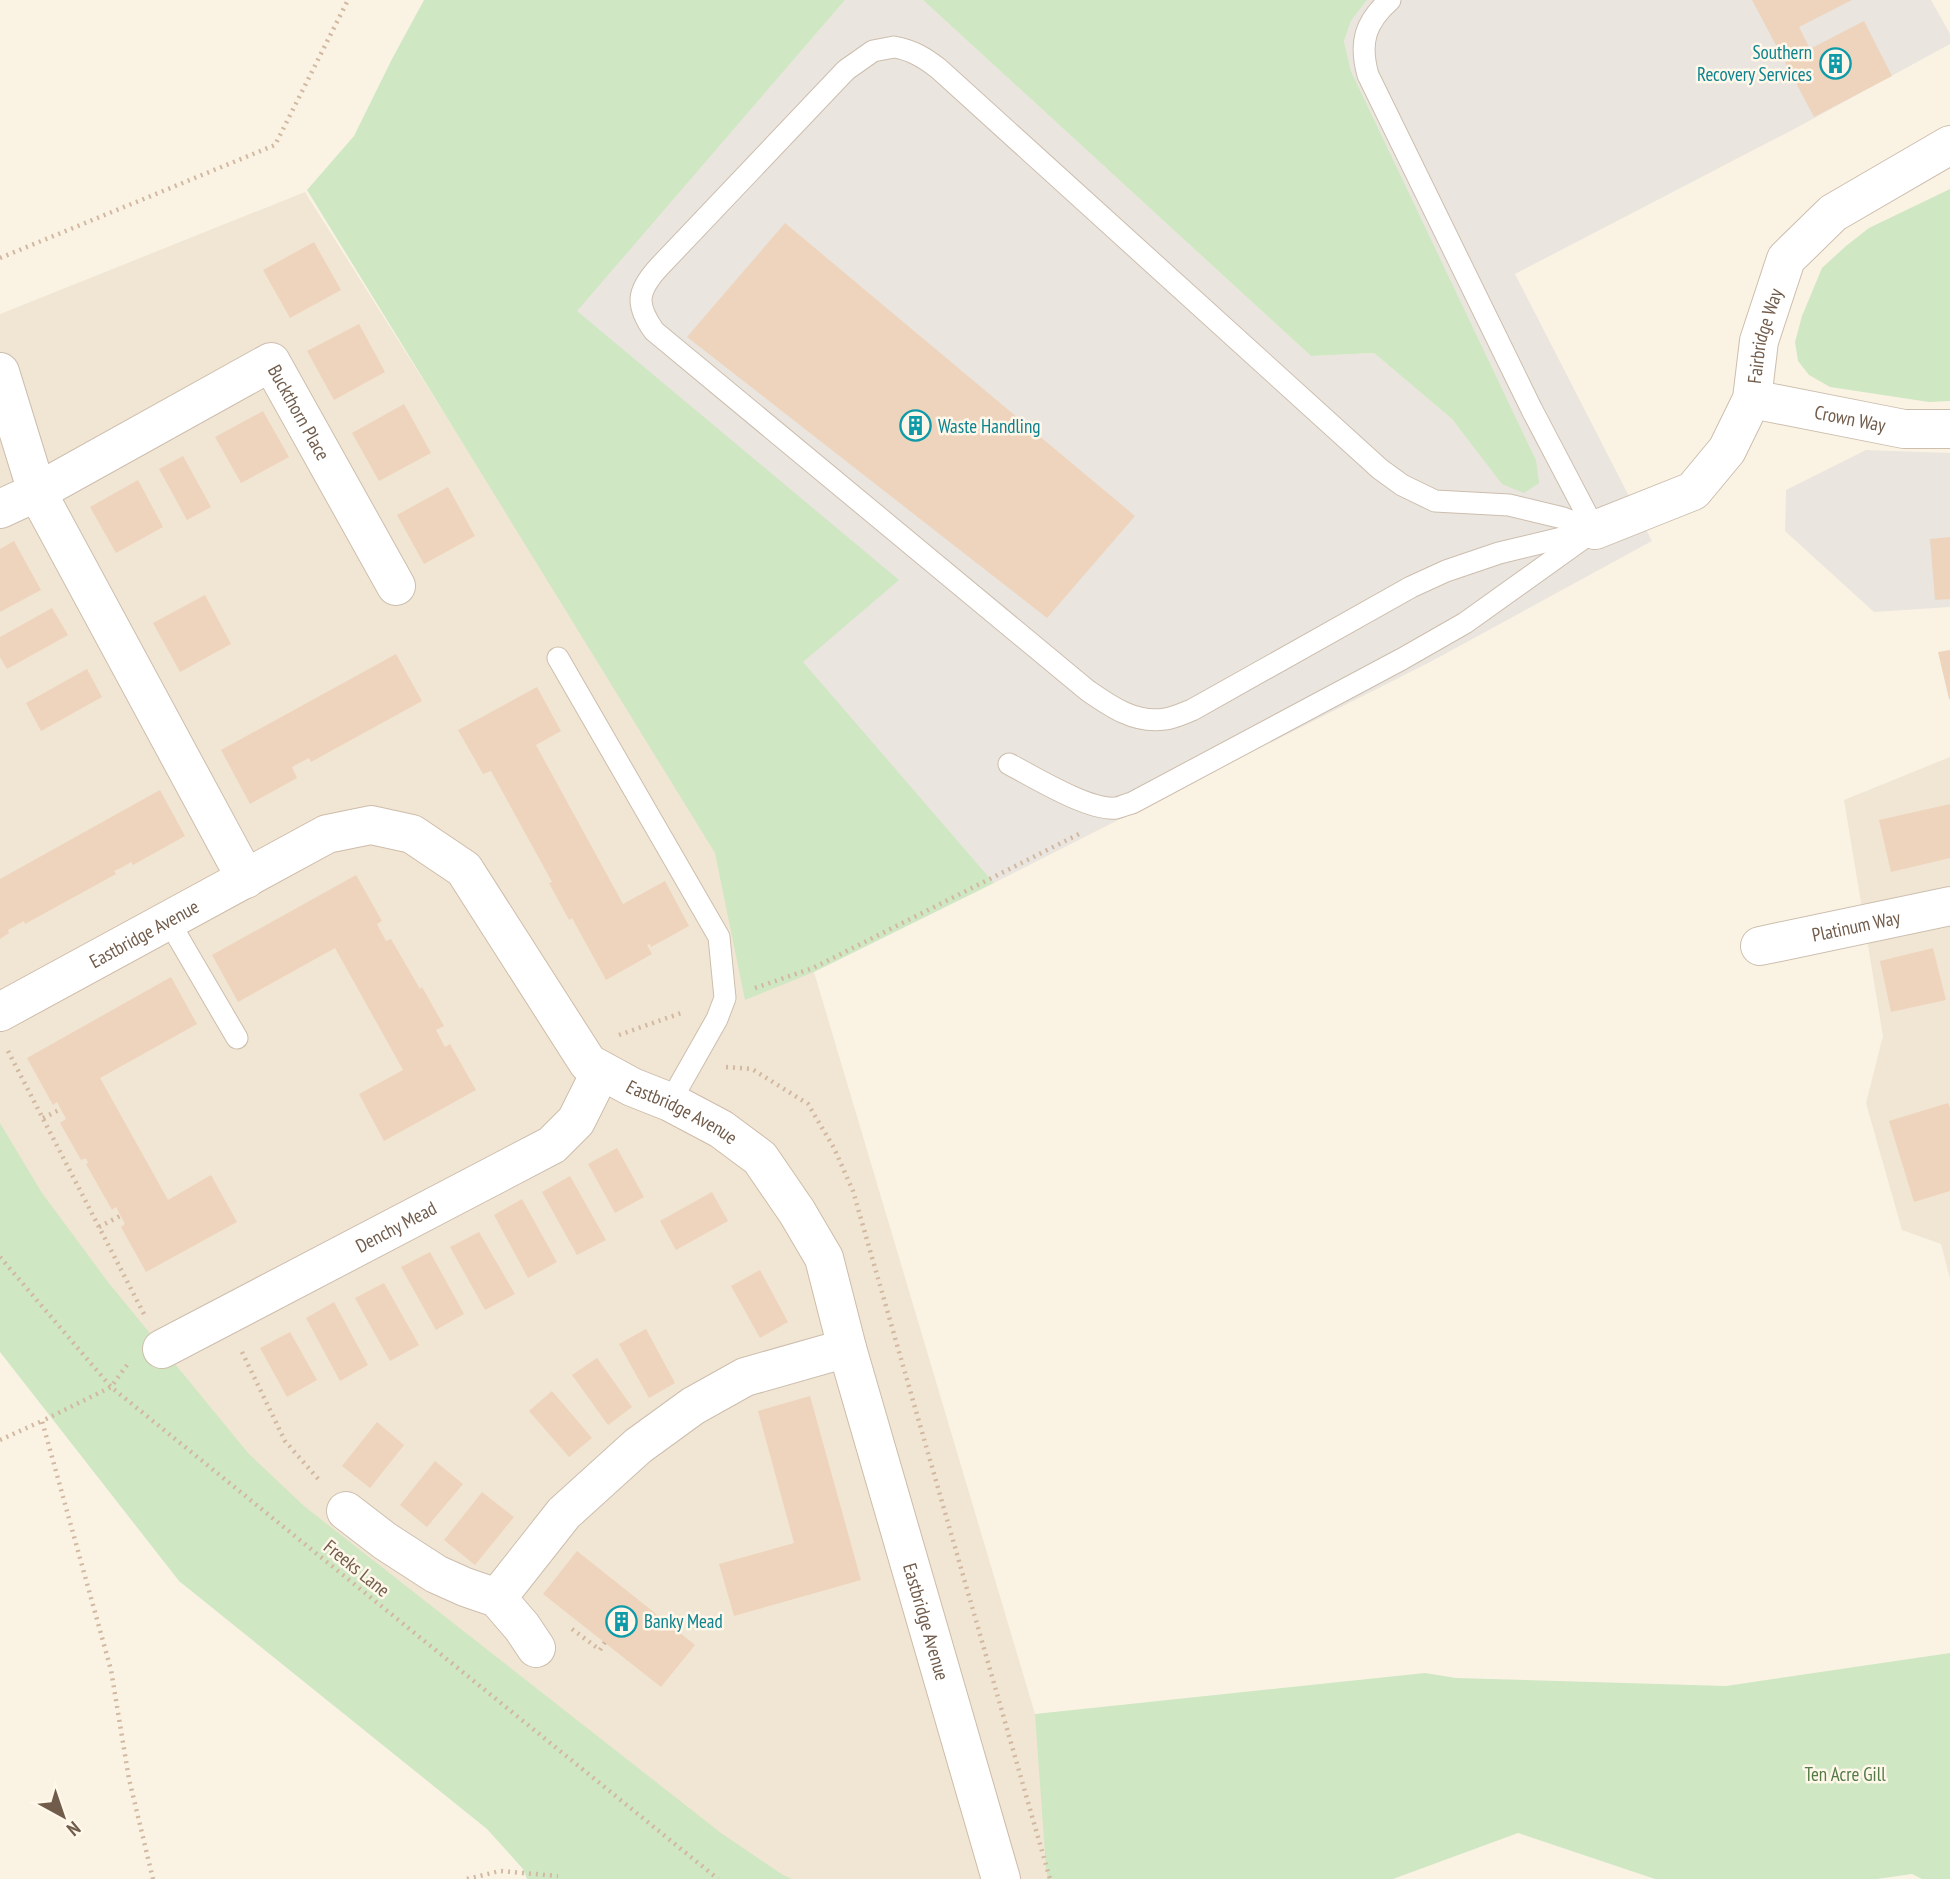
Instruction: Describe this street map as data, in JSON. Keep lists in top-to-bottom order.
{
  "streets": {
    "street": [
      "Fairbridge Way",
      "Buckthorn Place",
      "Crown Way",
      "Platinum Way",
      "Eastbridge Avenue",
      "Denchy Mead"
    ],
    "path": ["Freeks Lane"]
  },
  "crossings": [
    ["Fairbridge Way", "Crown Way"],
    ["Eastbridge Avenue", "Denchy Mead"]
  ],
  "parks": ["Ten Acre Gill"],
  "places": {
    "building": ["Southern Recovery Services", "Waste Handling", "Banky Mead"]
  },
  "north": "bottom right"
}
